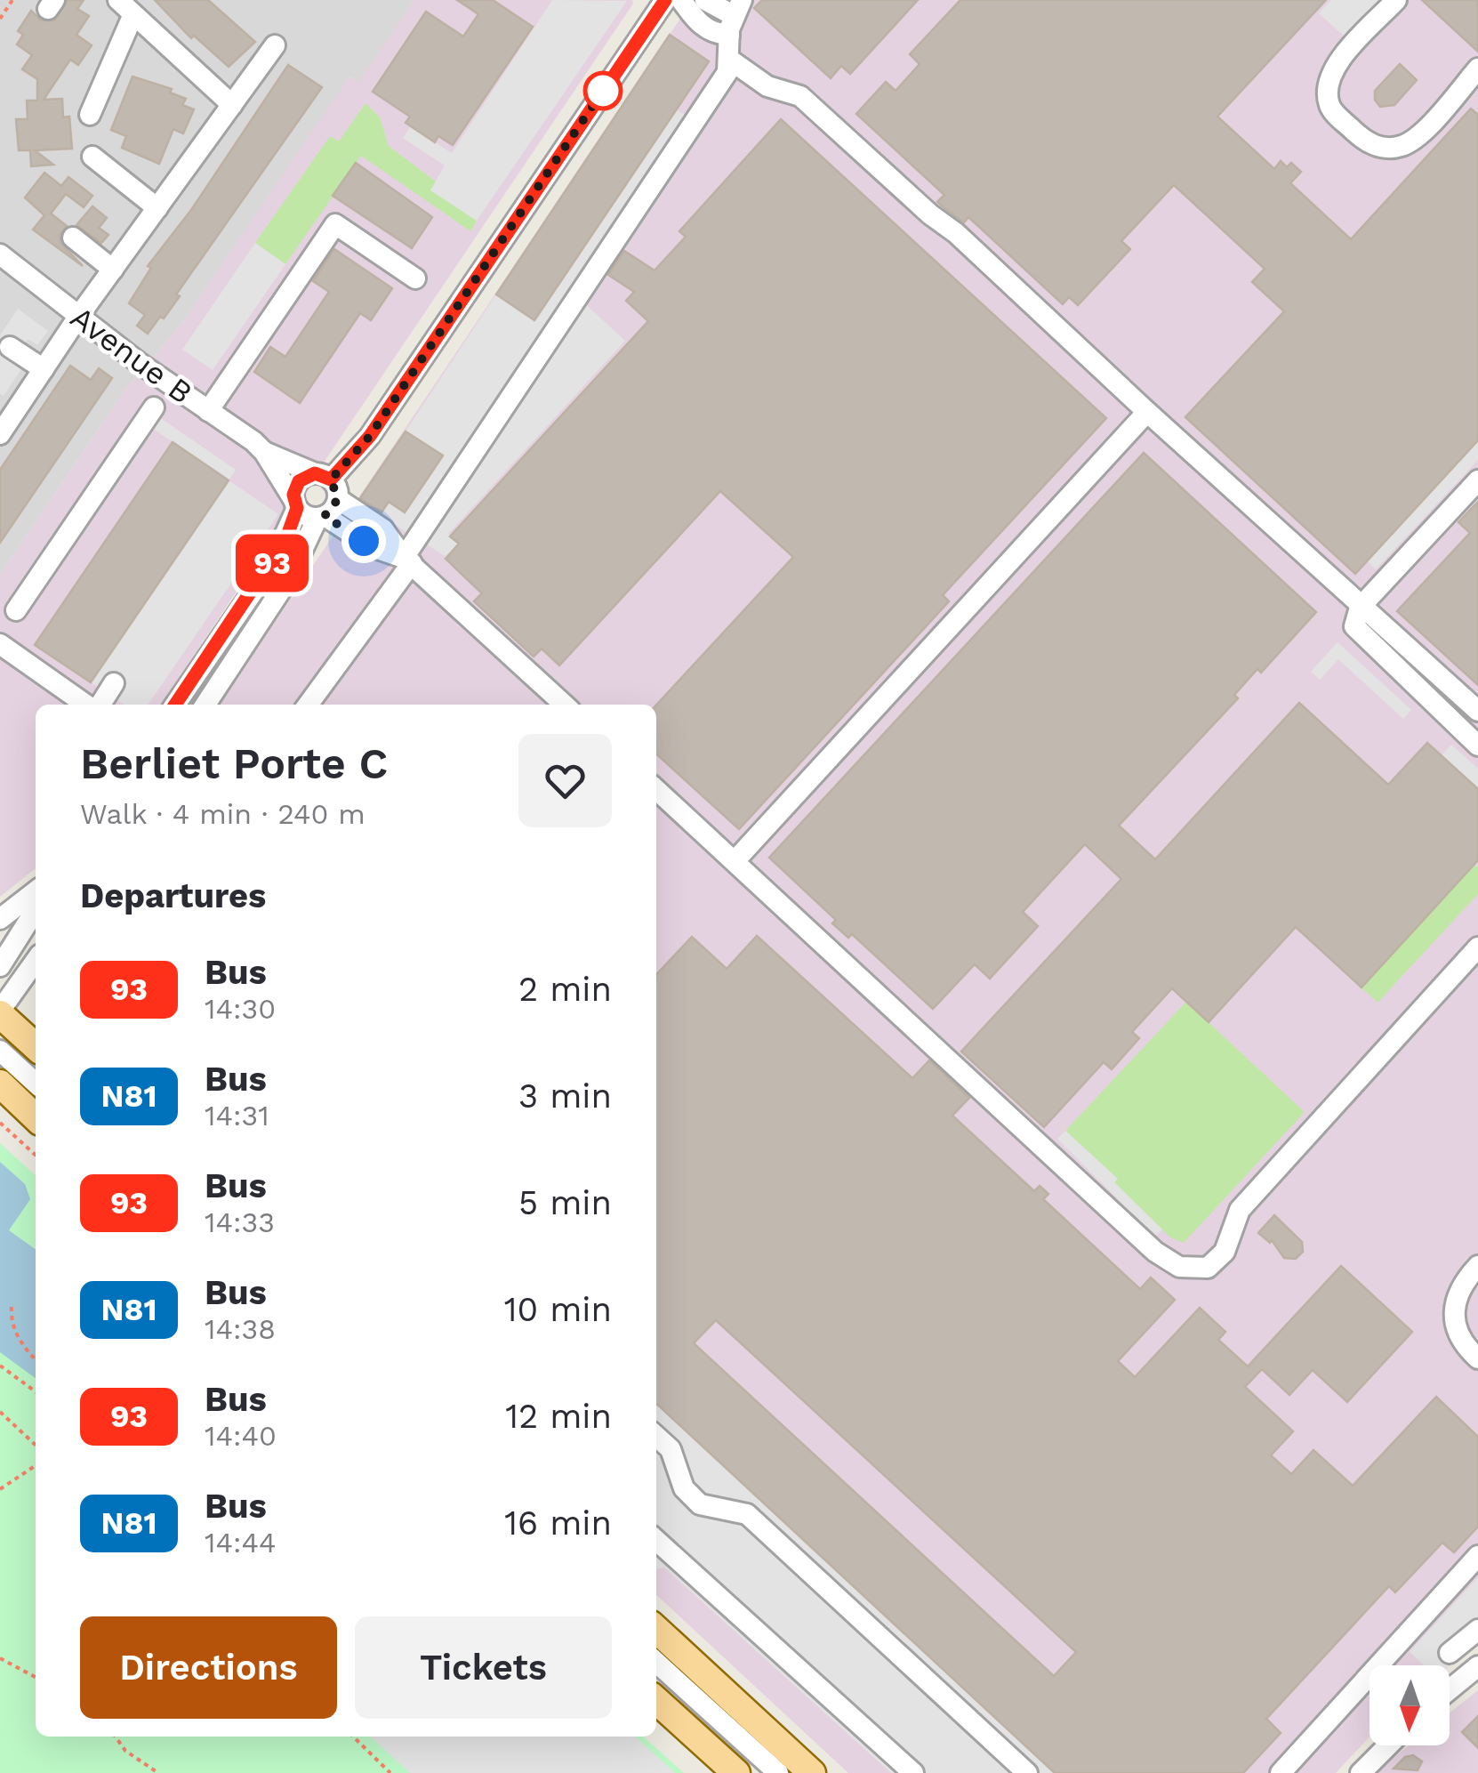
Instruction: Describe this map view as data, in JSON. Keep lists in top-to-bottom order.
{
  "streets": {
    "street": ["Avenue B"]
  },
  "lines": ["bus line 93"],
  "north": "bottom",
  "page": {
    "on_map": "93",
    "heading": [
      ["Berliet Porte C", "Walk · 4 min · 240 m"],
      "Departures"
    ],
    "list": [
      {
        "mark": "93",
        "name": "Bus",
        "note": "14:30",
        "value": "2 min"
      },
      {
        "mark": "N81",
        "name": "Bus",
        "note": "14:31",
        "value": "3 min"
      },
      {
        "mark": "93",
        "name": "Bus",
        "note": "14:33",
        "value": "5 min"
      },
      {
        "mark": "N81",
        "name": "Bus",
        "note": "14:38",
        "value": "10 min"
      },
      {
        "mark": "93",
        "name": "Bus",
        "note": "14:40",
        "value": "12 min"
      },
      {
        "mark": "N81",
        "name": "Bus",
        "note": "14:44",
        "value": "16 min"
      }
    ],
    "buttons": ["Directions", "Tickets"]
  }
}
